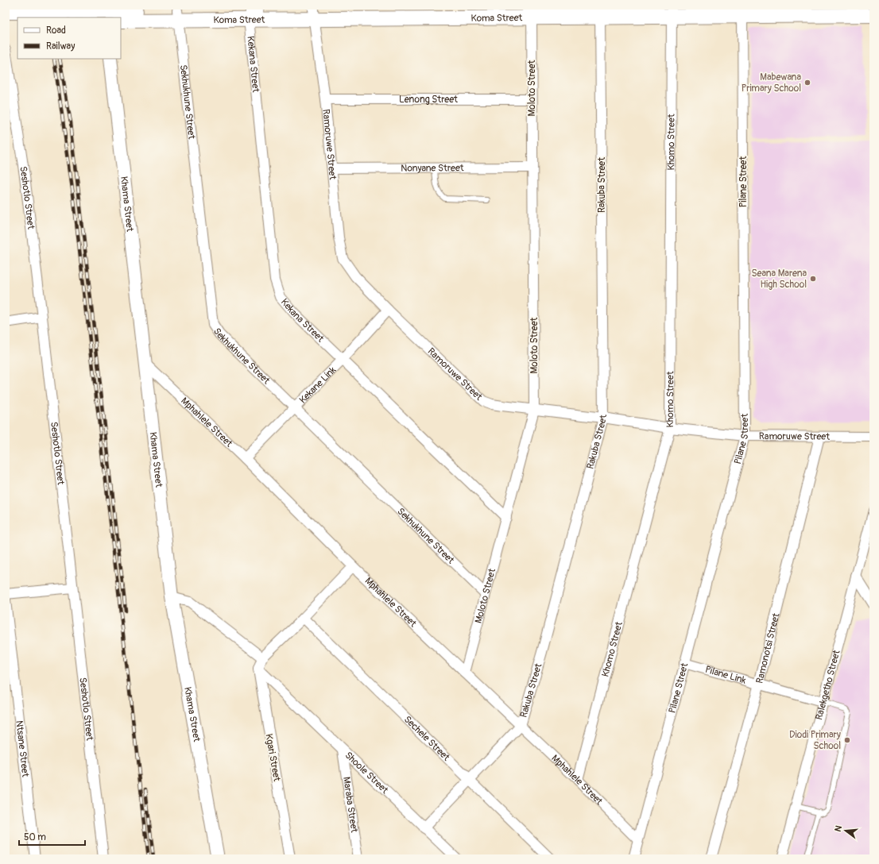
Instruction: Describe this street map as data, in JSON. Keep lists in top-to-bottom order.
{
  "streets": {
    "main road": ["Koma Street"],
    "street": [
      "Kekana Street",
      "Moloto Street",
      "Lenong Street",
      "Sekhukhune Street",
      "Khomo Street",
      "Ramoruwe Street",
      "Nonyane Street",
      "Pilane Street",
      "Rakuba Street",
      "Seshotlo Street",
      "Khama Street",
      "Kekane Link",
      "Mphahlele Street",
      "Ramonotsi Street",
      "Pilane Link",
      "Ralekgetho Street",
      "Sechele Street",
      "Ntsane Street",
      "Kgari Street",
      "Shoole Street",
      "Maraba Street"
    ]
  },
  "crossings": [
    ["Koma Street", "Kekana Street"],
    ["Koma Street", "Moloto Street"],
    ["Koma Street", "Sekhukhune Street"],
    ["Koma Street", "Khomo Street"],
    ["Koma Street", "Ramoruwe Street"],
    ["Koma Street", "Pilane Street"],
    ["Koma Street", "Rakuba Street"],
    ["Kekana Street", "Moloto Street"],
    ["Kekana Street", "Kekane Link"],
    ["Moloto Street", "Lenong Street"],
    ["Moloto Street", "Sekhukhune Street"],
    ["Moloto Street", "Ramoruwe Street"],
    ["Moloto Street", "Nonyane Street"],
    ["Moloto Street", "Mphahlele Street"],
    ["Lenong Street", "Ramoruwe Street"],
    ["Sekhukhune Street", "Kekane Link"],
    ["Khomo Street", "Ramoruwe Street"],
    ["Khomo Street", "Mphahlele Street"],
    ["Ramoruwe Street", "Nonyane Street"],
    ["Ramoruwe Street", "Pilane Street"],
    ["Ramoruwe Street", "Rakuba Street"],
    ["Ramoruwe Street", "Kekane Link"],
    ["Ramoruwe Street", "Ramonotsi Street"],
    ["Pilane Street", "Mphahlele Street"],
    ["Pilane Street", "Pilane Link"],
    ["Rakuba Street", "Mphahlele Street"],
    ["Rakuba Street", "Sechele Street"],
    ["Rakuba Street", "Shoole Street"],
    ["Khama Street", "Mphahlele Street"],
    ["Kekane Link", "Mphahlele Street"],
    ["Mphahlele Street", "Kgari Street"],
    ["Ramonotsi Street", "Pilane Link"],
    ["Pilane Link", "Ralekgetho Street"],
    ["Sechele Street", "Kgari Street"],
    ["Kgari Street", "Shoole Street"],
    ["Shoole Street", "Maraba Street"]
  ],
  "places": ["Mabewana Primary School", "Seana Marena High School", "Diodi Primary School"],
  "legend": ["Road", "Railway"],
  "scale_bar": "50 m",
  "north": "left"
}
